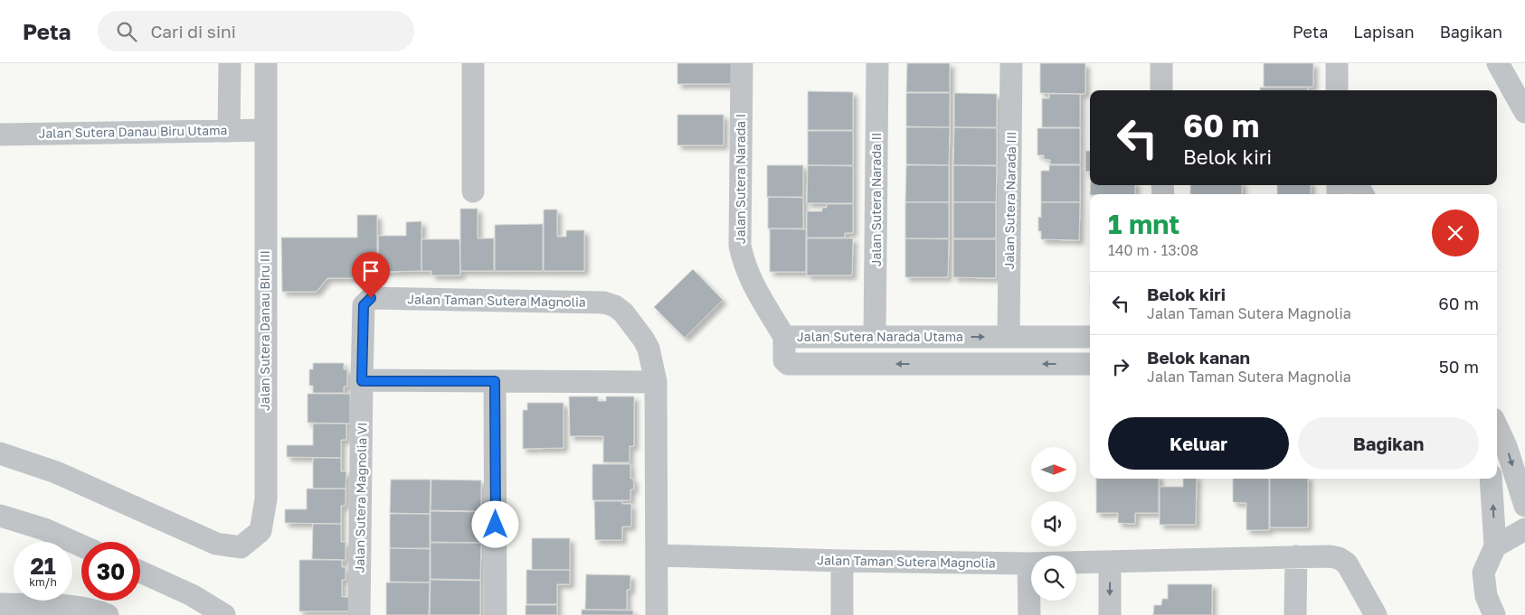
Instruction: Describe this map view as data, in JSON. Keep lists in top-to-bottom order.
{
  "streets": {
    "street": [
      "Jalan Sutera Danau Biru Utama",
      "Jalan Sutera Narada I",
      "Jalan Sutera Narada II",
      "Jalan Sutera Narada III",
      "Jalan Taman Sutera Magnolia",
      "Jalan Sutera Danau Biru III",
      "Jalan Sutera Narada Utama",
      "Jalan Sutera Magnolia VI"
    ]
  },
  "crossings": [
    ["Jalan Sutera Danau Biru Utama", "Jalan Sutera Danau Biru III"],
    ["Jalan Sutera Narada I", "Jalan Sutera Narada Utama"],
    ["Jalan Sutera Narada II", "Jalan Sutera Narada Utama"],
    ["Jalan Sutera Narada III", "Jalan Sutera Narada Utama"],
    ["Jalan Taman Sutera Magnolia", "Jalan Sutera Magnolia VI"]
  ],
  "north": "right",
  "page": {
    "header": "Peta",
    "search": "Cari di sini",
    "nav": ["Peta", "Lapisan", "Bagikan"],
    "turn": ["60 m", "Belok kiri"],
    "heading": ["1 mnt", "140 m · 13:08"],
    "list": [
      {
        "name": "Belok kiri",
        "note": "Jalan Taman Sutera Magnolia",
        "value": "60 m"
      },
      {
        "name": "Belok kanan",
        "note": "Jalan Taman Sutera Magnolia",
        "value": "50 m"
      }
    ],
    "buttons": ["Keluar", "Bagikan"],
    "speed": "21 km/h",
    "limit": "30"
  }
}
